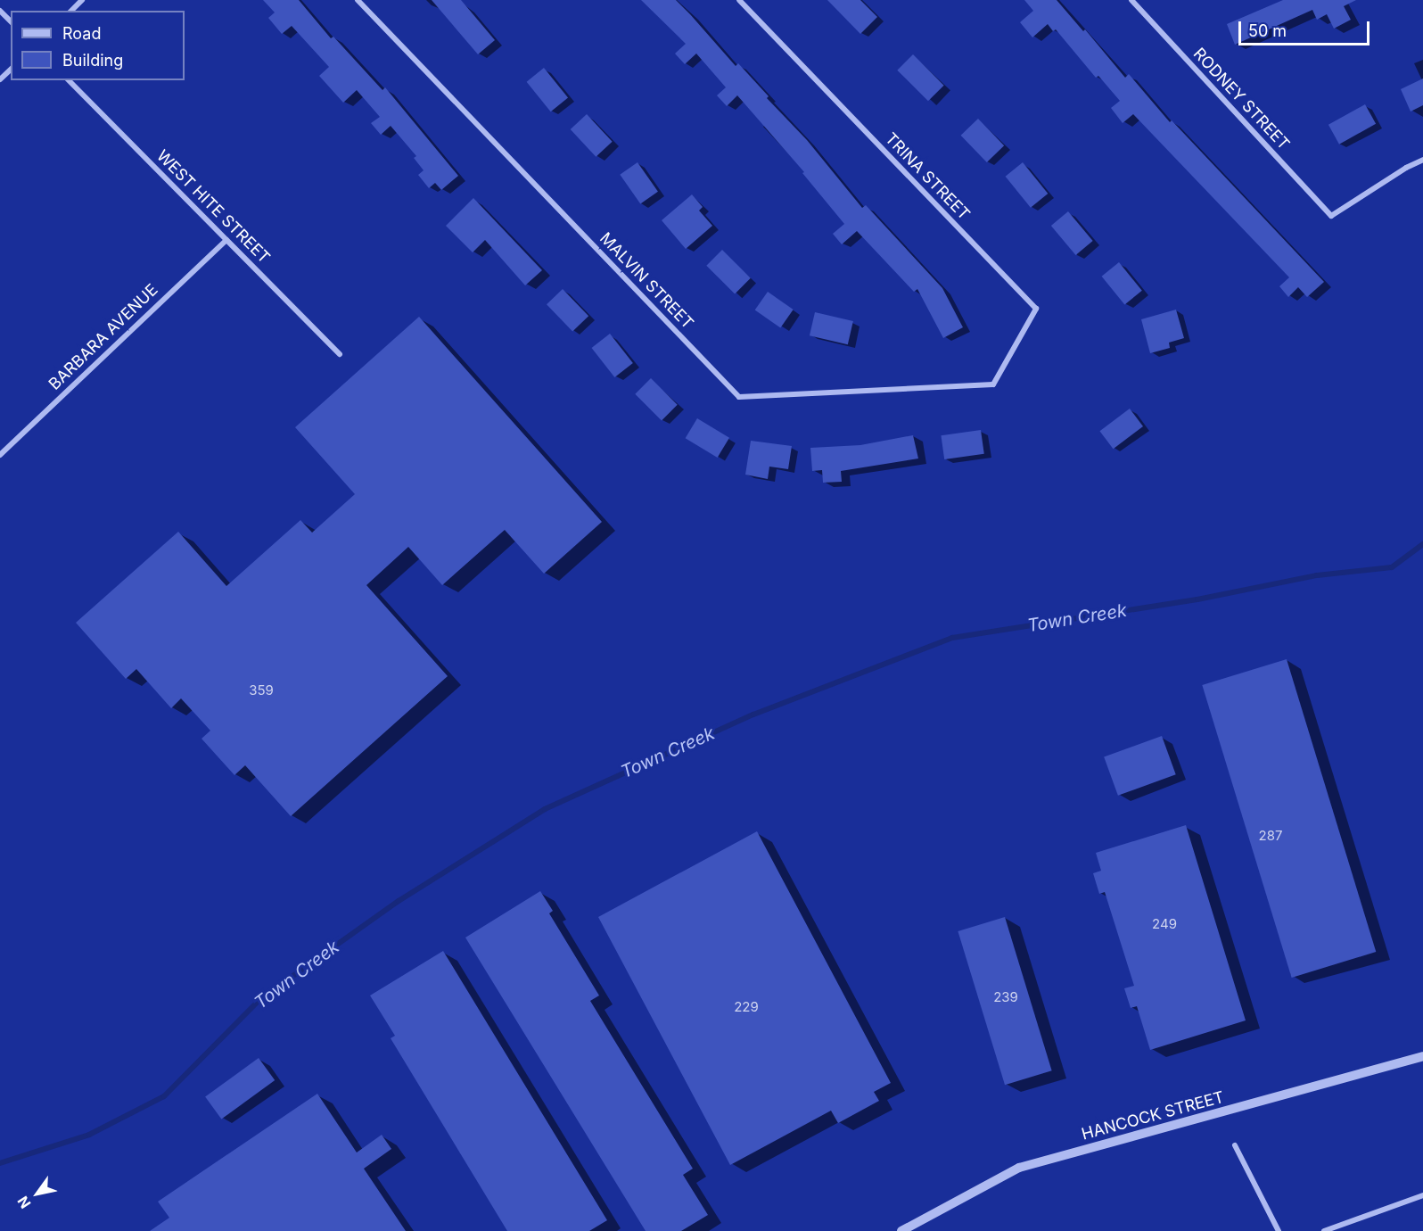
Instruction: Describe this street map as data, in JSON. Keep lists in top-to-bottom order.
{
  "streets": {
    "street": [
      "RODNEY STREET",
      "TRINA STREET",
      "WEST HITE STREET",
      "MALVIN STREET",
      "BARBARA AVENUE",
      "HANCOCK STREET"
    ]
  },
  "crossings": [
    ["TRINA STREET", "MALVIN STREET"],
    ["WEST HITE STREET", "BARBARA AVENUE"]
  ],
  "water": ["Town Creek"],
  "house_numbers": [
    "359",
    "287",
    "249",
    "239",
    "229"
  ],
  "legend": ["Road", "Building"],
  "scale_bar": "50 m",
  "north": "bottom left"
}
